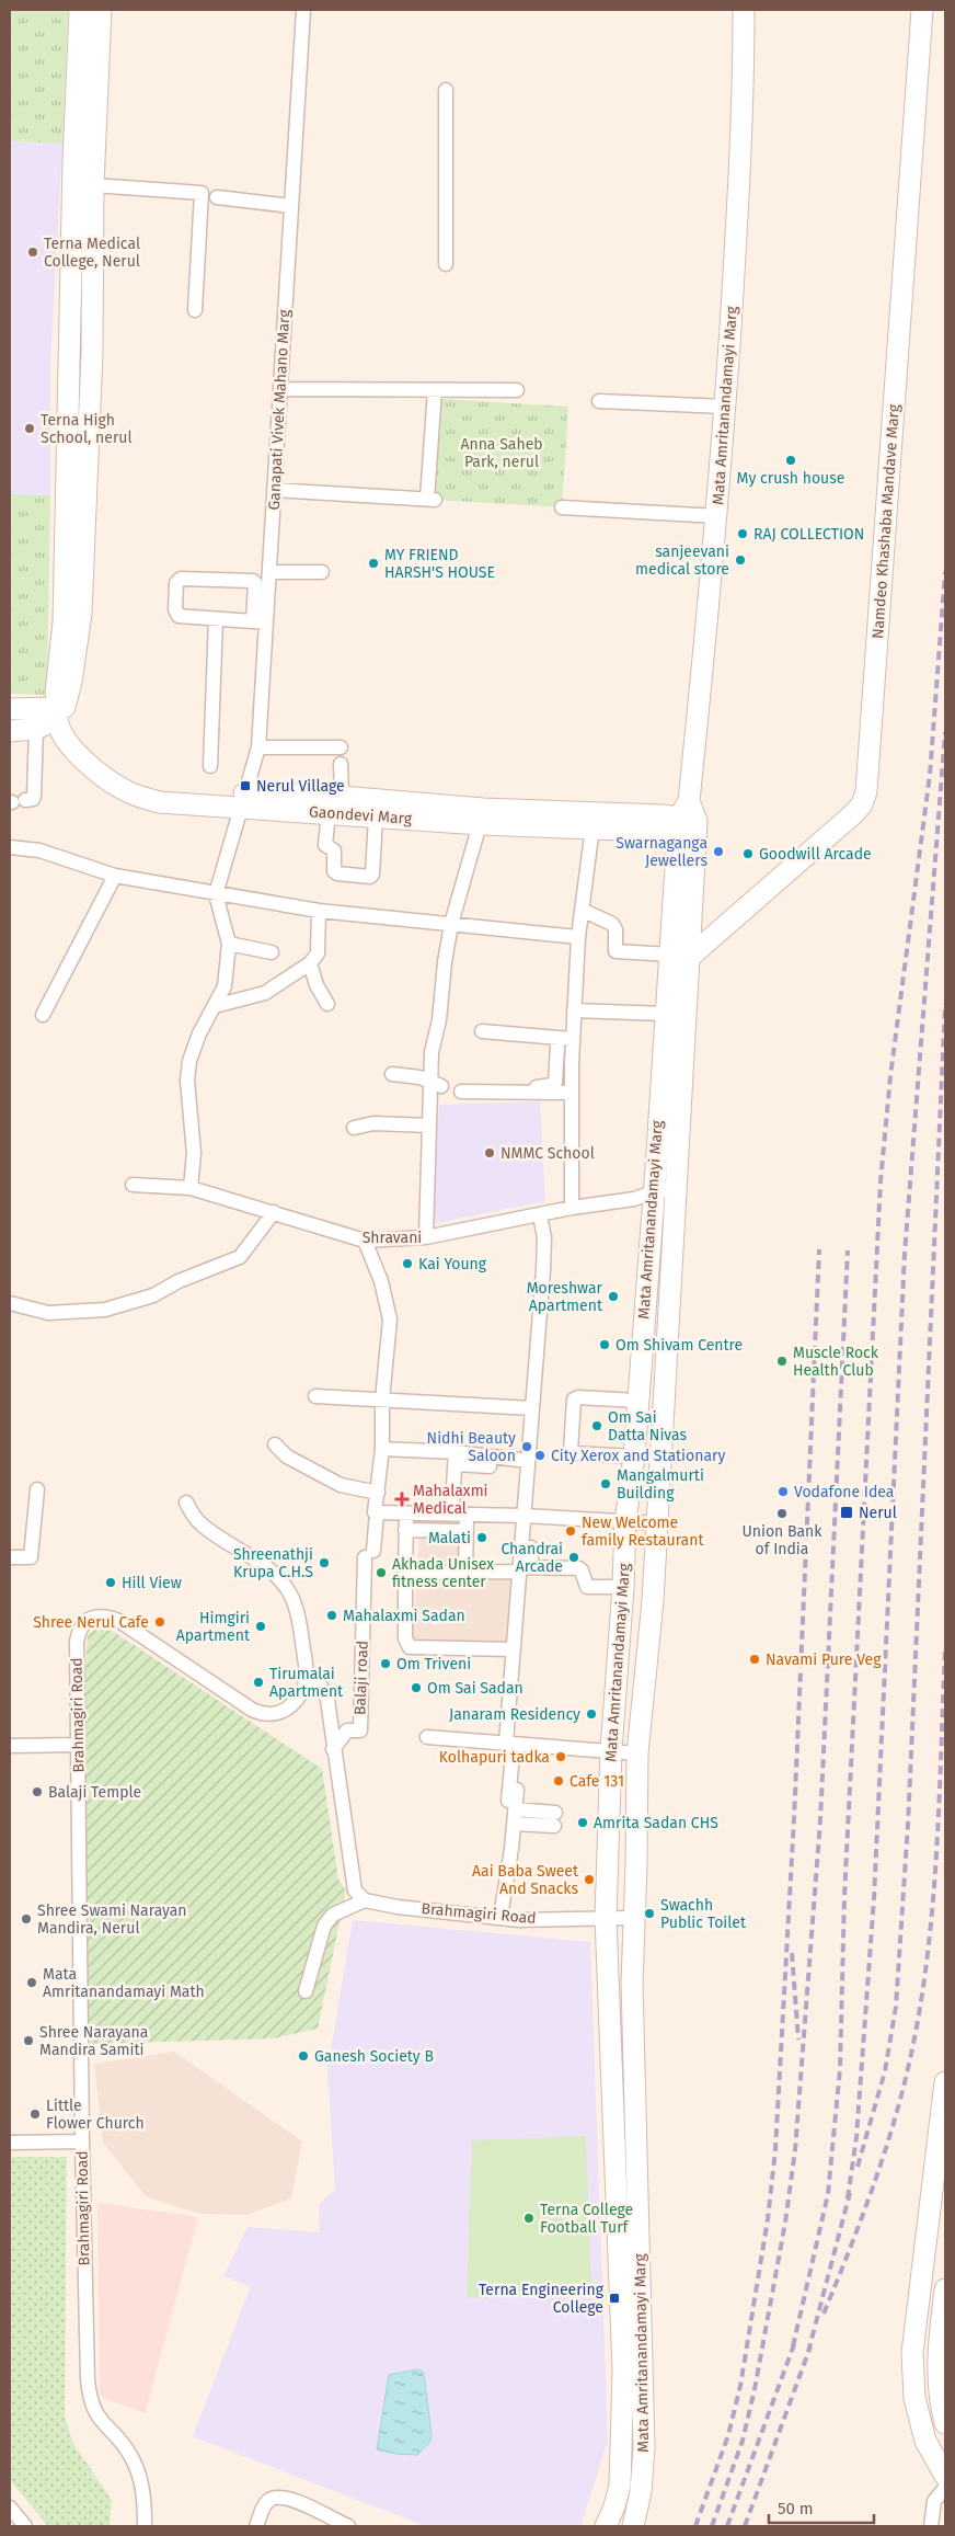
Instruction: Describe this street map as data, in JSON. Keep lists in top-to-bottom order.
{
  "streets": {
    "main road": ["Mata Amritanandamayi Marg", "Namdeo Khashaba Mandave Marg", "Gaondevi Marg"],
    "street": [
      "Ganapati Vivek Mahano Marg",
      "Shravani",
      "Balaji road",
      "Brahmagiri Road"
    ]
  },
  "crossings": [
    ["Mata Amritanandamayi Marg", "Namdeo Khashaba Mandave Marg"],
    ["Mata Amritanandamayi Marg", "Gaondevi Marg"],
    ["Mata Amritanandamayi Marg", "Shravani"],
    ["Mata Amritanandamayi Marg", "Brahmagiri Road"],
    ["Ganapati Vivek Mahano Marg", "Gaondevi Marg"]
  ],
  "parks": ["Anna Saheb Park, nerul"],
  "places": {
    "other": [
      "Terna Medical College, Nerul",
      "Terna High School, nerul",
      "My crush house",
      "RAJ COLLECTION",
      "sanjeevani medical store",
      "MY FRIEND HARSH'S HOUSE",
      "Swarnaganga Jewellers",
      "Goodwill Arcade",
      "NMMC School",
      "Kai Young",
      "Moreshwar Apartment",
      "Om Shivam Centre",
      "Muscle Rock Health Club",
      "Om Sai Datta Nivas",
      "Nidhi Beauty Saloon",
      "City Xerox and Stationary",
      "Mangalmurti Building",
      "Vodafone Idea",
      "Union Bank of India",
      "New Welcome family Restaurant",
      "Malati",
      "Chandrai Arcade",
      "Shreenathji Krupa C.H.S",
      "Akhada Unisex fitness center",
      "Hill View",
      "Mahalaxmi Sadan",
      "Shree Nerul Cafe",
      "Himgiri Apartment",
      "Navami Pure Veg",
      "Om Triveni",
      "Tirumalai Apartment",
      "Om Sai Sadan",
      "Janaram Residency",
      "Kolhapuri tadka",
      "Cafe 131",
      "Balaji Temple",
      "Amrita Sadan CHS",
      "Aai Baba Sweet And Snacks",
      "Swachh Public Toilet",
      "Shree Swami Narayan Mandira, Nerul",
      "Mata Amritanandamayi Math",
      "Shree Narayana Mandira Samiti",
      "Ganesh Society B",
      "Little Flower Church",
      "Terna College Football Turf"
    ],
    "transit": ["Nerul Village", "Nerul", "Terna Engineering College"],
    "health": ["Mahalaxmi Medical"]
  },
  "scale_bar": "50 m"
}
